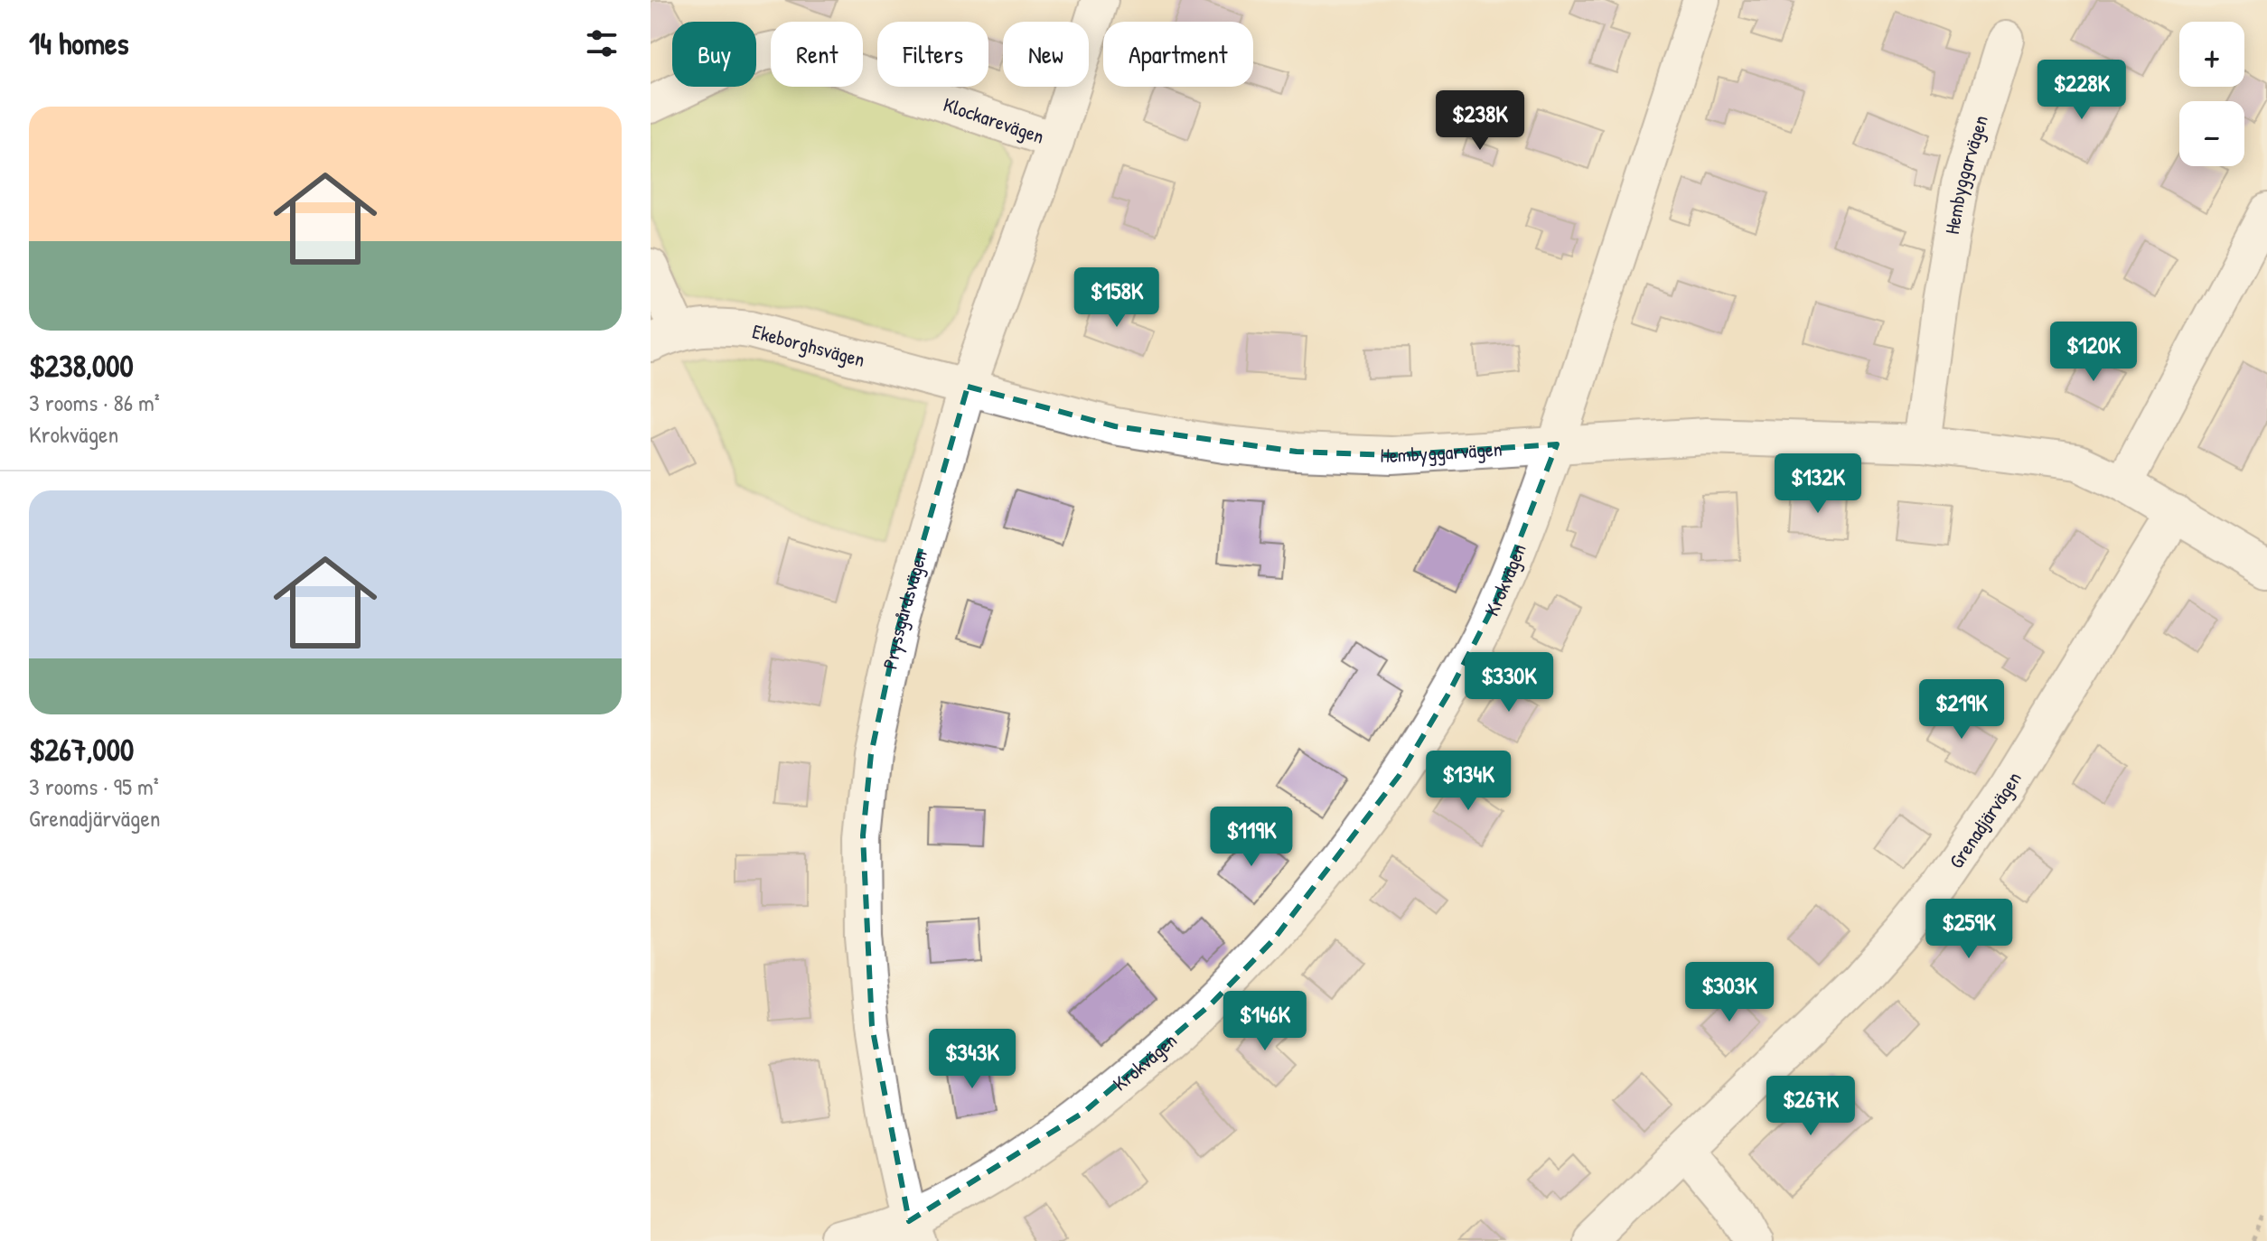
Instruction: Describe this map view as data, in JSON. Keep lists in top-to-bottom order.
{
  "streets": {
    "street": [
      "Klockarevägen",
      "Hembyggarvägen",
      "Ekeborghsvägen",
      "Krokvägen",
      "Pryssgårdsvägen",
      "Grenadjärvägen"
    ]
  },
  "crossings": [
    ["Klockarevägen", "Pryssgårdsvägen"],
    ["Hembyggarvägen", "Ekeborghsvägen"],
    ["Hembyggarvägen", "Krokvägen"],
    ["Hembyggarvägen", "Pryssgårdsvägen"],
    ["Hembyggarvägen", "Grenadjärvägen"],
    ["Ekeborghsvägen", "Pryssgårdsvägen"],
    ["Krokvägen", "Pryssgårdsvägen"]
  ],
  "page": {
    "heading": "14 homes",
    "map_buttons": ["+", "−"],
    "chip": [
      "Buy",
      "Rent",
      "Filters",
      "New",
      "Apartment"
    ],
    "price": [
      "$228K",
      "$238K",
      "$158K",
      "$120K",
      "$132K",
      "$330K",
      "$219K",
      "$134K",
      "$119K",
      "$259K",
      "$303K",
      "$146K",
      "$343K",
      "$267K"
    ],
    "list": [
      {
        "name": "$238,000",
        "note": "3 rooms · 86 m² · Krokvägen"
      },
      {
        "name": "$267,000",
        "note": "3 rooms · 95 m² · Grenadjärvägen"
      }
    ]
  }
}
